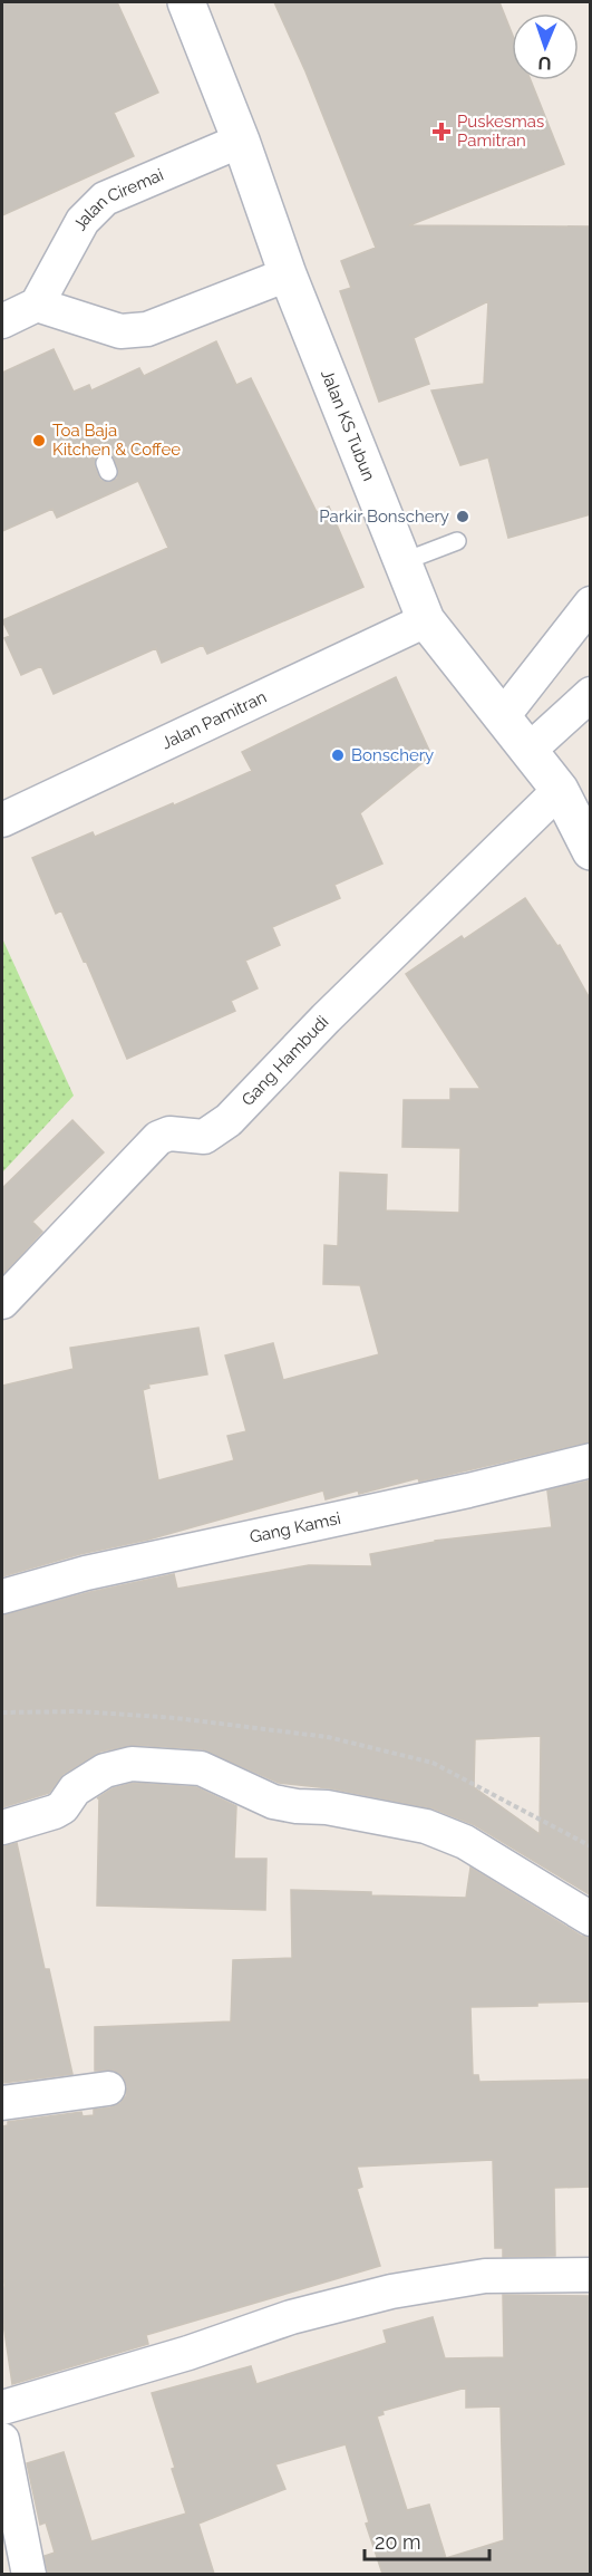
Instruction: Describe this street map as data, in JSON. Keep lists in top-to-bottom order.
{
  "streets": {
    "street": [
      "Jalan Ciremai",
      "Jalan KS Tubun",
      "Jalan Pamitran",
      "Gang Hambudi",
      "Gang Kamsi"
    ]
  },
  "crossings": [
    ["Jalan Ciremai", "Jalan KS Tubun"],
    ["Jalan KS Tubun", "Jalan Pamitran"],
    ["Jalan KS Tubun", "Gang Hambudi"]
  ],
  "places": {
    "health": ["Puskesmas Pamitran"],
    "other": ["Toa Baja Kitchen & Coffee", "Parkir Bonschery", "Bonschery"]
  },
  "scale_bar": "20 m",
  "north": "bottom"
}
